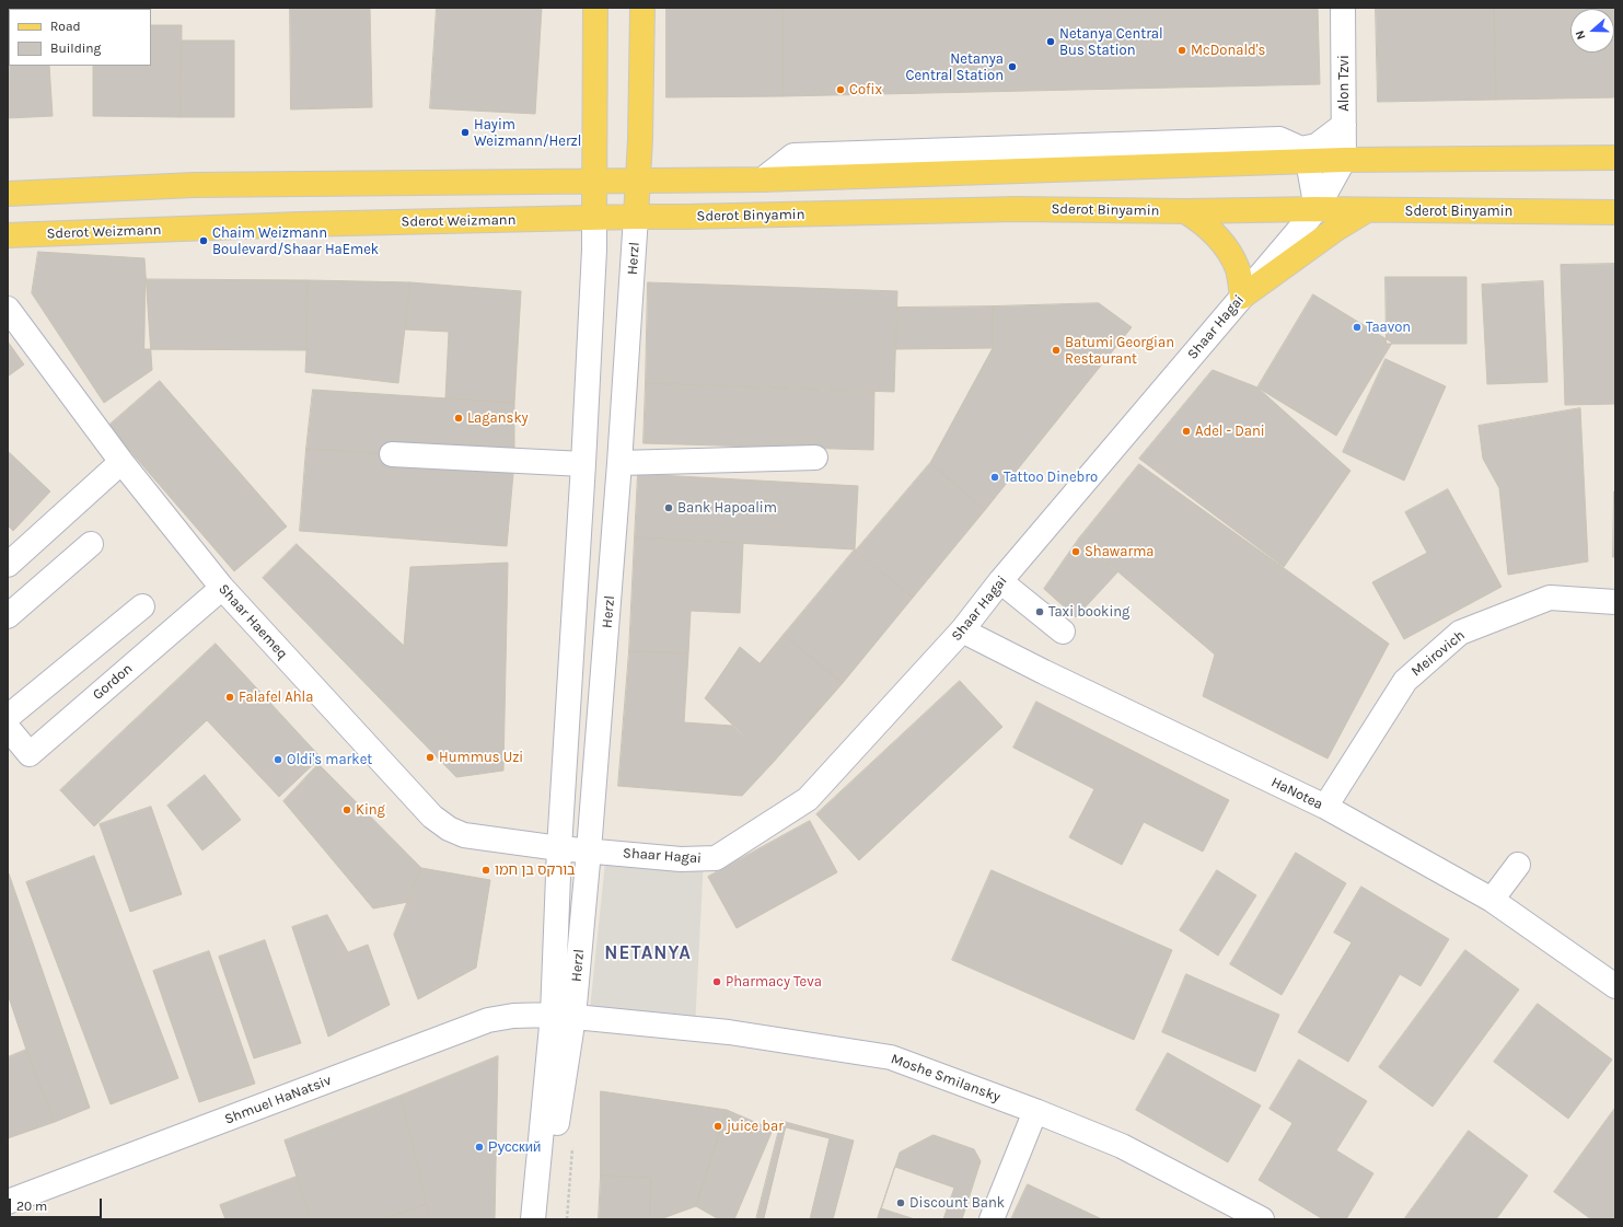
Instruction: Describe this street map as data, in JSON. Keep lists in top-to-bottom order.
{
  "streets": {
    "main road": ["Sderot Binyamin", "Sderot Weizmann", "Herzl"],
    "street": [
      "Alon Tzvi",
      "Shaar Hagai",
      "Shaar Haemeq",
      "Meirovich",
      "Gordon",
      "HaNotea",
      "Moshe Smilansky",
      "Shmuel HaNatsiv"
    ]
  },
  "crossings": [
    ["Alon Tzvi", "Shaar Hagai"],
    ["Sderot Binyamin", "Sderot Weizmann"],
    ["Sderot Binyamin", "Herzl"],
    ["Sderot Binyamin", "Shaar Hagai"],
    ["Sderot Weizmann", "Herzl"],
    ["Herzl", "Shaar Hagai"],
    ["Herzl", "Shaar Haemeq"],
    ["Herzl", "Moshe Smilansky"],
    ["Herzl", "Shmuel HaNatsiv"],
    ["Shaar Hagai", "Shaar Haemeq"],
    ["Shaar Hagai", "HaNotea"],
    ["Shaar Haemeq", "Gordon"],
    ["Meirovich", "HaNotea"],
    ["Moshe Smilansky", "Shmuel HaNatsiv"]
  ],
  "districts": ["NETANYA"],
  "places": [
    "Netanya Central Bus Station",
    "McDonald's",
    "Netanya Central Station",
    "Cofix",
    "Hayim Weizmann/Herzl",
    "Chaim Weizmann Boulevard/Shaar HaEmek",
    "Taavon",
    "Batumi Georgian Restaurant",
    "Lagansky",
    "Adel - Dani",
    "Tattoo Dinebro",
    "Bank Hapoalim",
    "Shawarma",
    "Taxi booking",
    "Falafel Ahla",
    "Hummus Uzi",
    "Oldi's market",
    "King",
    "בורקס בן חמו",
    "Pharmacy Teva",
    "juice bar",
    "Русский",
    "Discount Bank"
  ],
  "legend": ["Road", "Building"],
  "scale_bar": "20 m",
  "north": "left"
}
